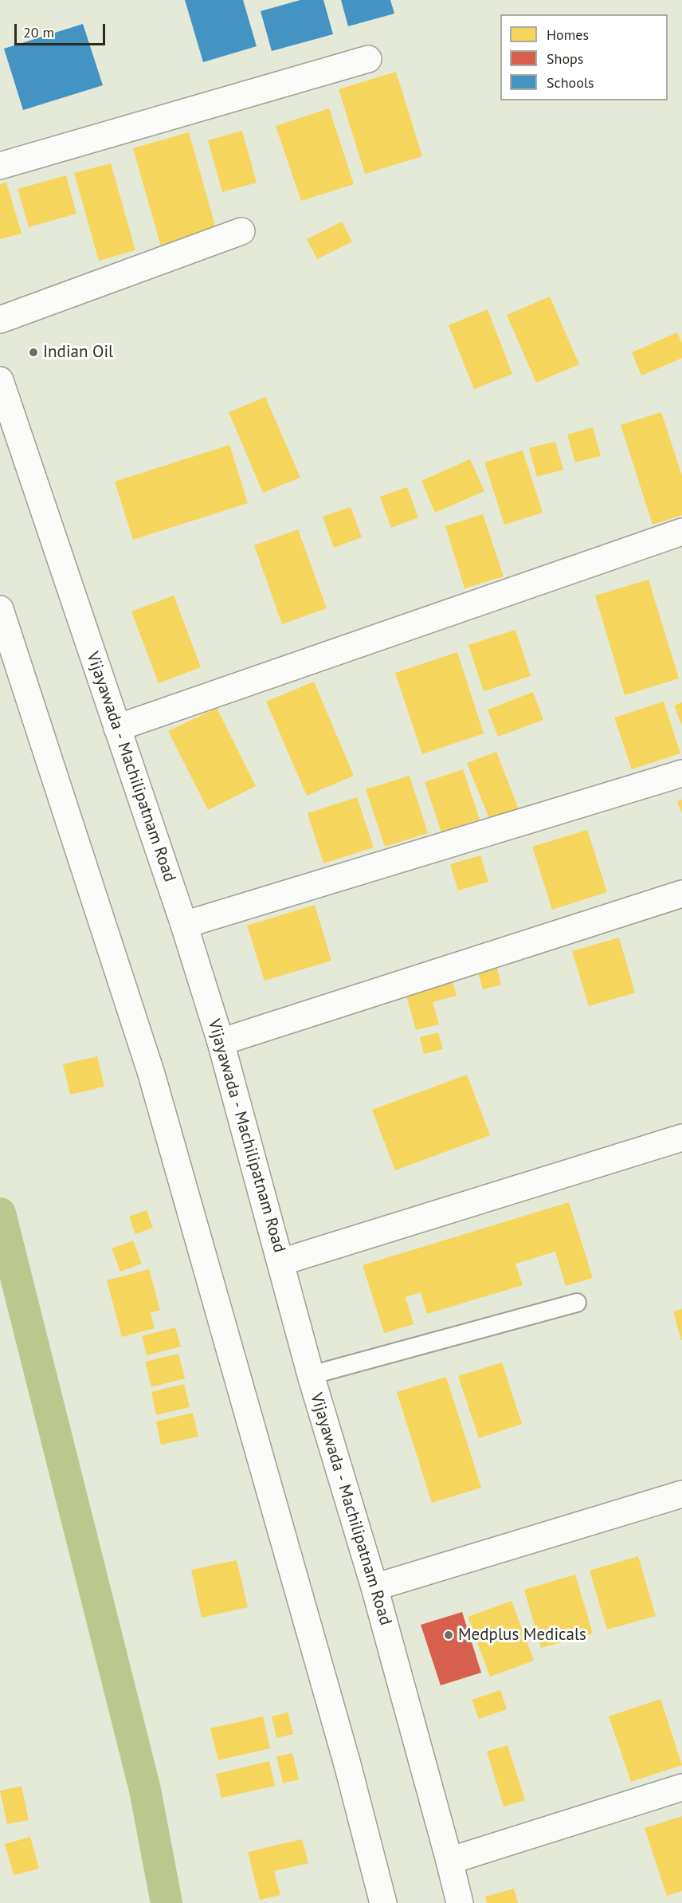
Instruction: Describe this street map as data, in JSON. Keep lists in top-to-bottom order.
{
  "streets": {
    "main road": ["Vijayawada - Machilipatnam Road"]
  },
  "places": ["Indian Oil", "Medplus Medicals"],
  "legend": ["Homes", "Shops", "Schools"],
  "scale_bar": "20 m"
}
